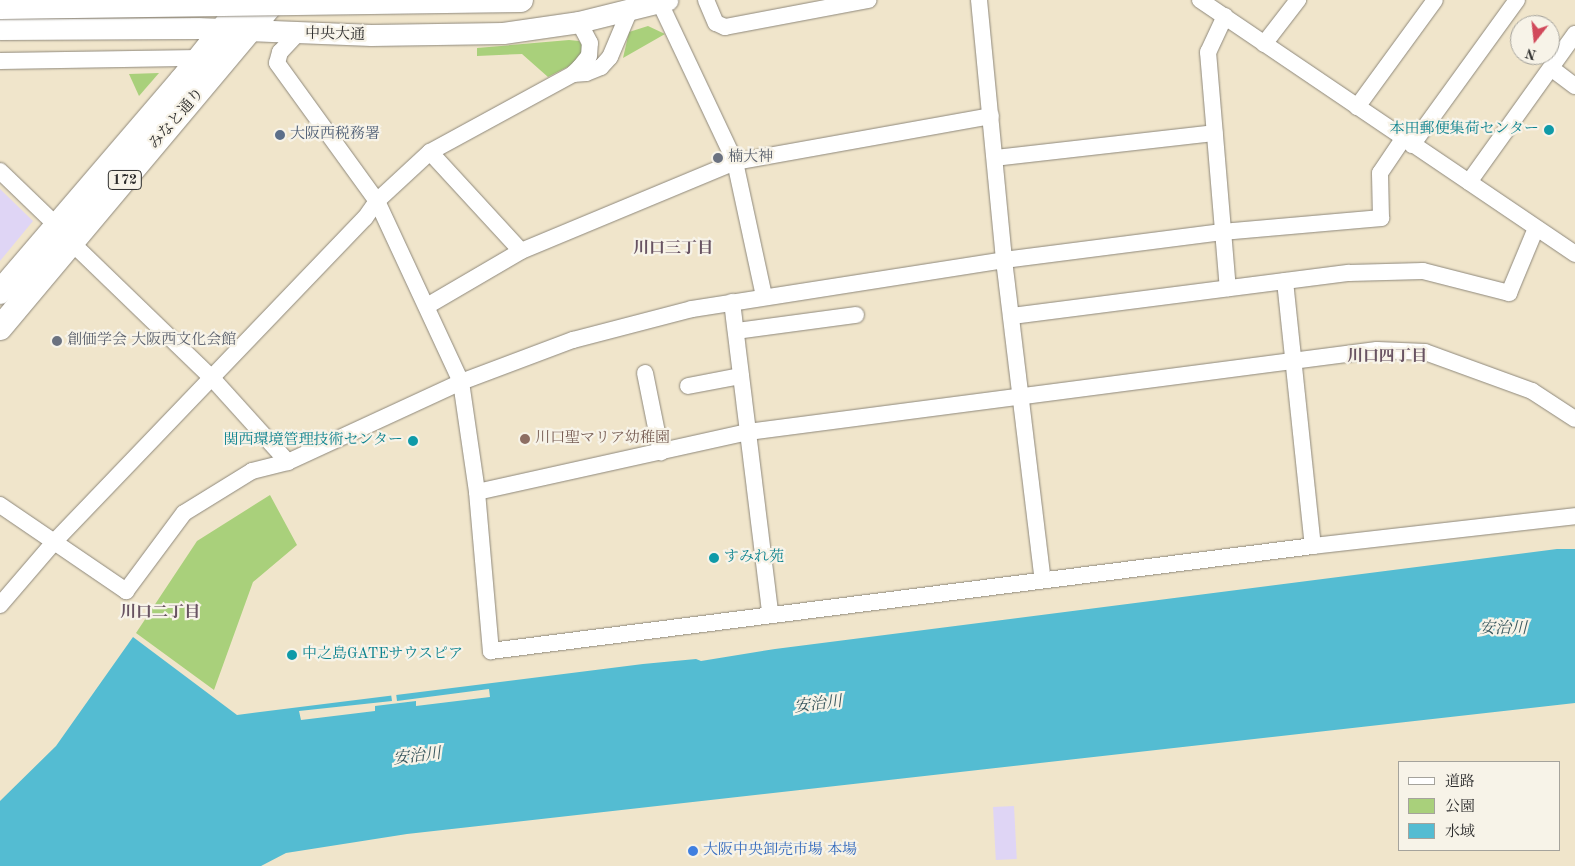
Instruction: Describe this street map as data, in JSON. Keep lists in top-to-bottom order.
{
  "streets": {
    "highway": ["みなと通り", "172"],
    "main road": ["中央大通"]
  },
  "crossings": [
    ["中央大通", "みなと通り"]
  ],
  "districts": ["川口三丁目", "川口四丁目", "川口二丁目"],
  "water": ["安治川"],
  "places": [
    "本田郵便集荷センター",
    "大阪西税務署",
    "楠大神",
    "創価学会 大阪西文化会館",
    "川口聖マリア幼稚園",
    "関西環境管理技術センター",
    "すみれ苑",
    "中之島GATEサウスピア",
    "大阪中央卸売市場 本場"
  ],
  "legend": ["道路", "公園", "水域"],
  "north": "bottom"
}
